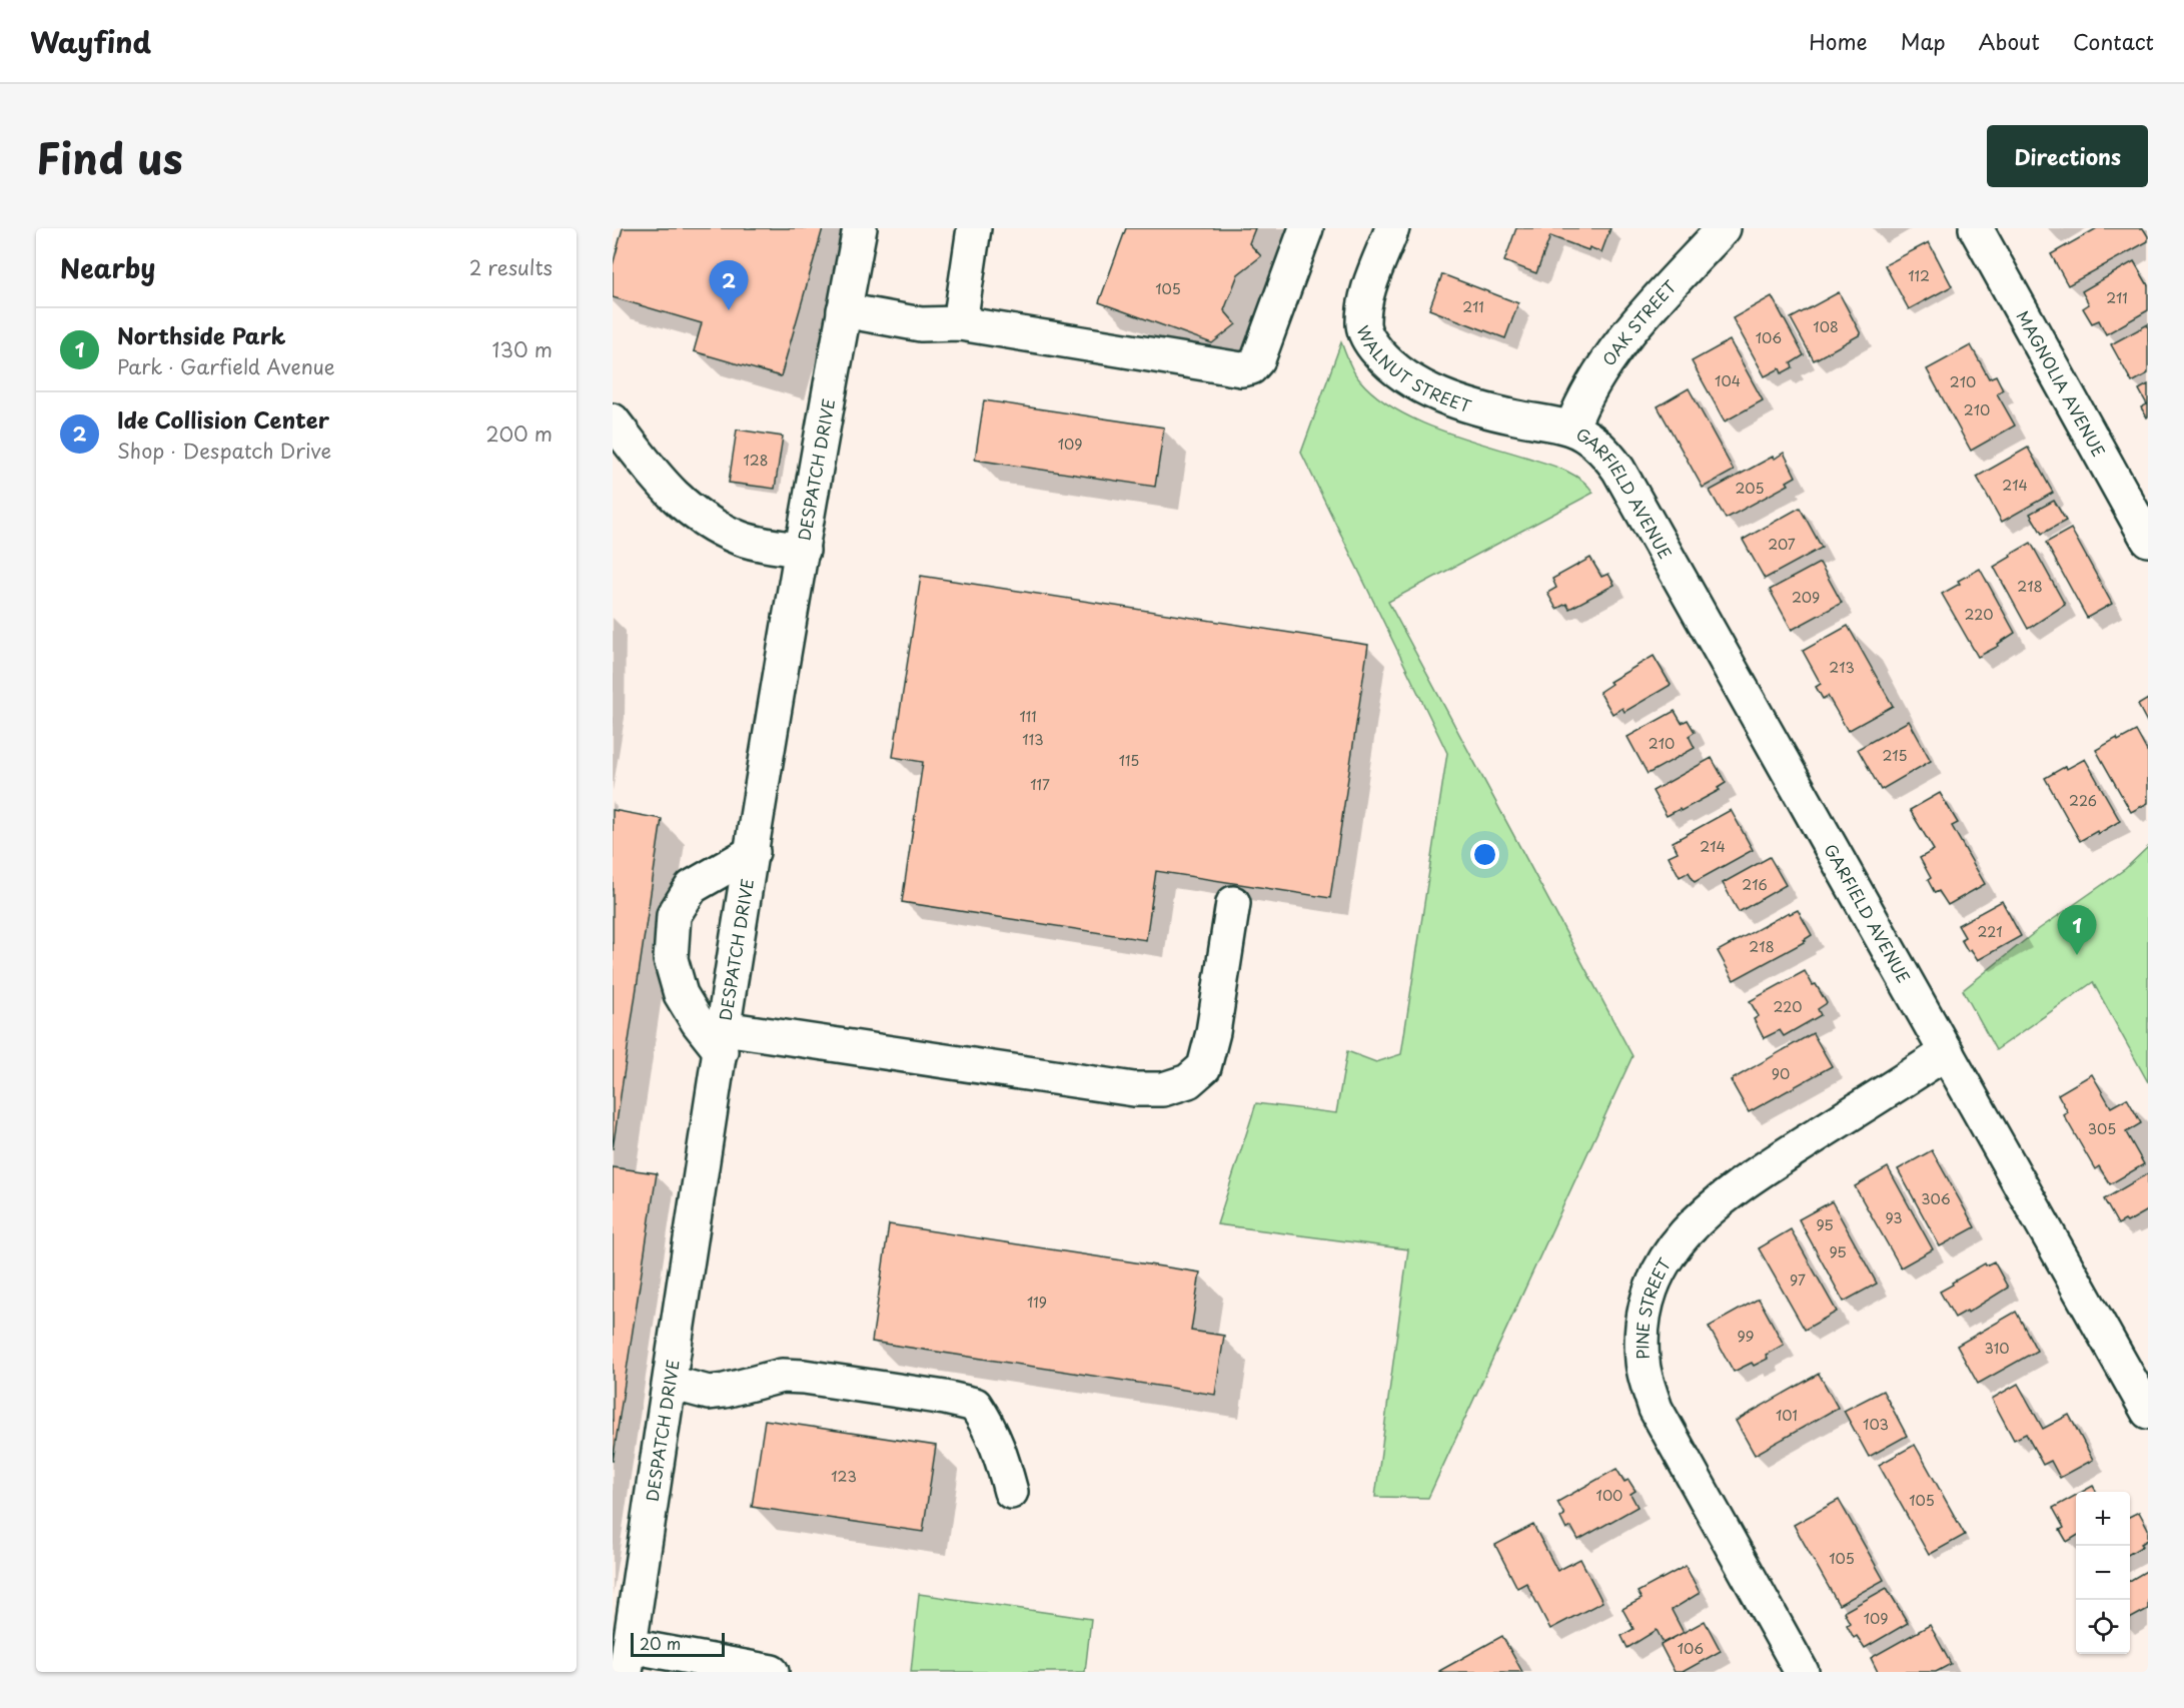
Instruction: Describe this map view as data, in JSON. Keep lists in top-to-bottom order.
{
  "streets": {
    "street": [
      "OAK STREET",
      "WALNUT STREET",
      "MAGNOLIA AVENUE",
      "DESPATCH DRIVE",
      "GARFIELD AVENUE",
      "PINE STREET"
    ]
  },
  "crossings": [
    ["OAK STREET", "WALNUT STREET"],
    ["OAK STREET", "GARFIELD AVENUE"],
    ["WALNUT STREET", "GARFIELD AVENUE"],
    ["GARFIELD AVENUE", "PINE STREET"]
  ],
  "house_numbers": [
    "112",
    "105",
    "211",
    "211",
    "108",
    "106",
    "104",
    "210",
    "210",
    "109",
    "128",
    "214",
    "205",
    "207",
    "218",
    "209",
    "220",
    "213",
    "111",
    "113",
    "210",
    "215",
    "115",
    "117",
    "226",
    "214",
    "216",
    "221",
    "218",
    "220",
    "90",
    "305",
    "306",
    "93",
    "95",
    "95",
    "97",
    "119",
    "99",
    "310",
    "101",
    "103",
    "123",
    "100",
    "105",
    "105",
    "109",
    "106"
  ],
  "scale_bar": "20 m",
  "page": {
    "header": "Wayfind",
    "nav": [
      "Home",
      "Map",
      "About",
      "Contact"
    ],
    "title": "Find us",
    "buttons": "Directions",
    "heading": ["Nearby", "2 results"],
    "pins": ["2", "1"],
    "list": [
      {
        "mark": "1",
        "name": "Northside Park",
        "note": "Park · Garfield Avenue",
        "value": "130 m"
      },
      {
        "mark": "2",
        "name": "Ide Collision Center",
        "note": "Shop · Despatch Drive",
        "value": "200 m"
      }
    ],
    "map_buttons": ["+", "−"],
    "scale": "20 m"
  }
}
